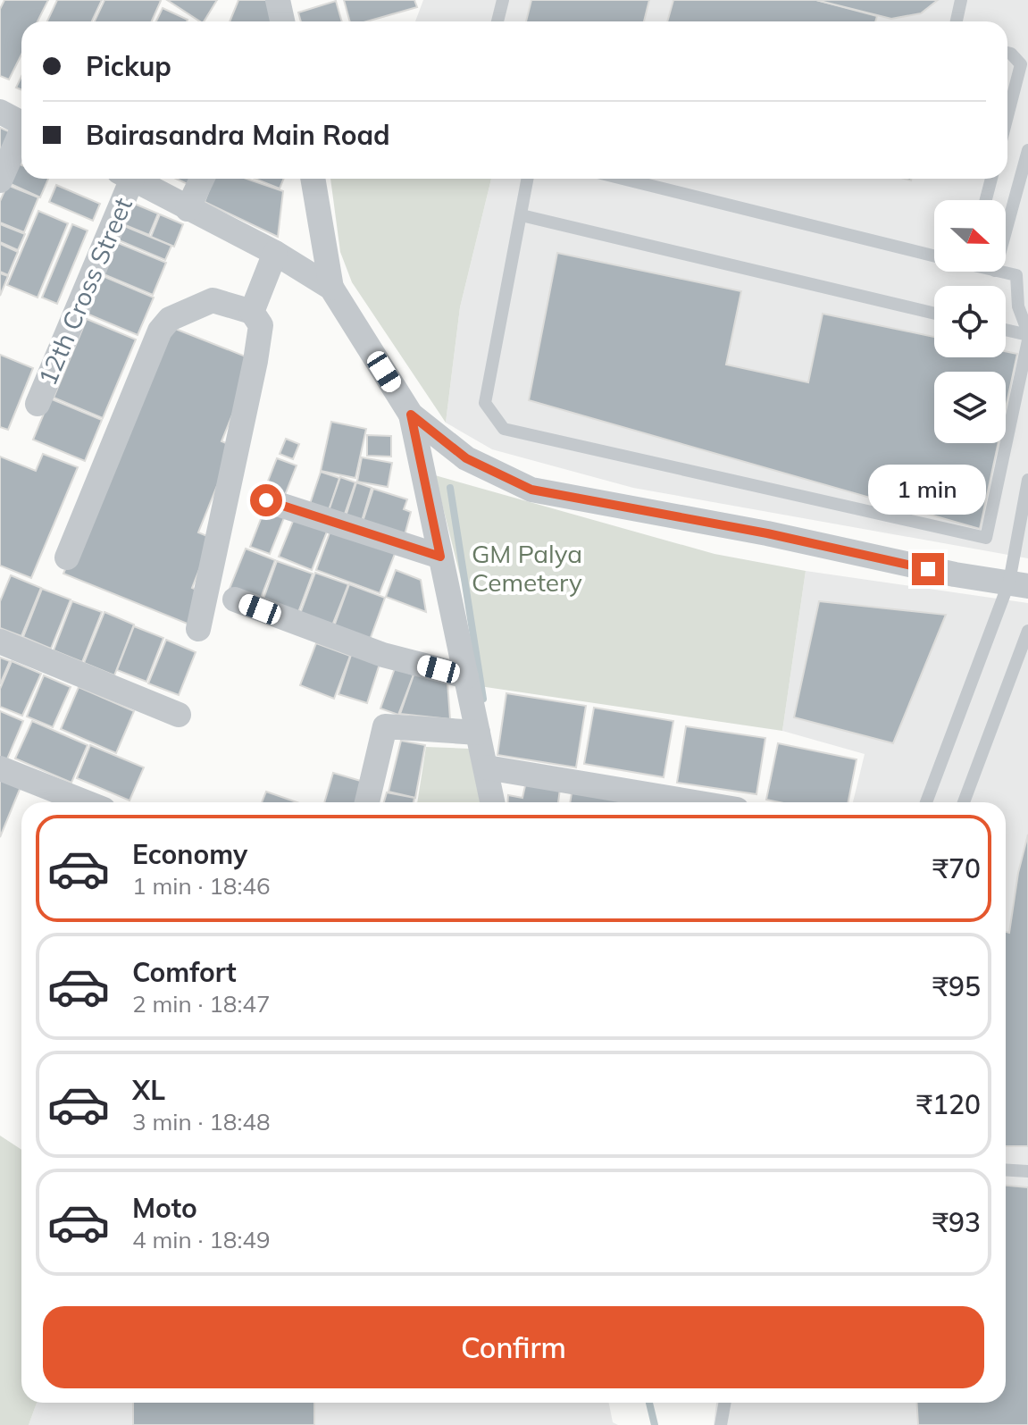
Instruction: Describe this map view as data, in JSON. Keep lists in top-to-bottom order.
{
  "streets": {
    "street": ["12th Cross Street"]
  },
  "parks": ["GM Palya Cemetery"],
  "north": "right",
  "page": {
    "banner": ["Pickup", "Bairasandra Main Road"],
    "bubble": "1 min",
    "list": [
      {
        "name": "Economy",
        "note": "1 min · 18:46",
        "value": "₹70"
      },
      {
        "name": "Comfort",
        "note": "2 min · 18:47",
        "value": "₹95"
      },
      {
        "name": "XL",
        "note": "3 min · 18:48",
        "value": "₹120"
      },
      {
        "name": "Moto",
        "note": "4 min · 18:49",
        "value": "₹93"
      }
    ],
    "buttons": "Confirm"
  }
}
